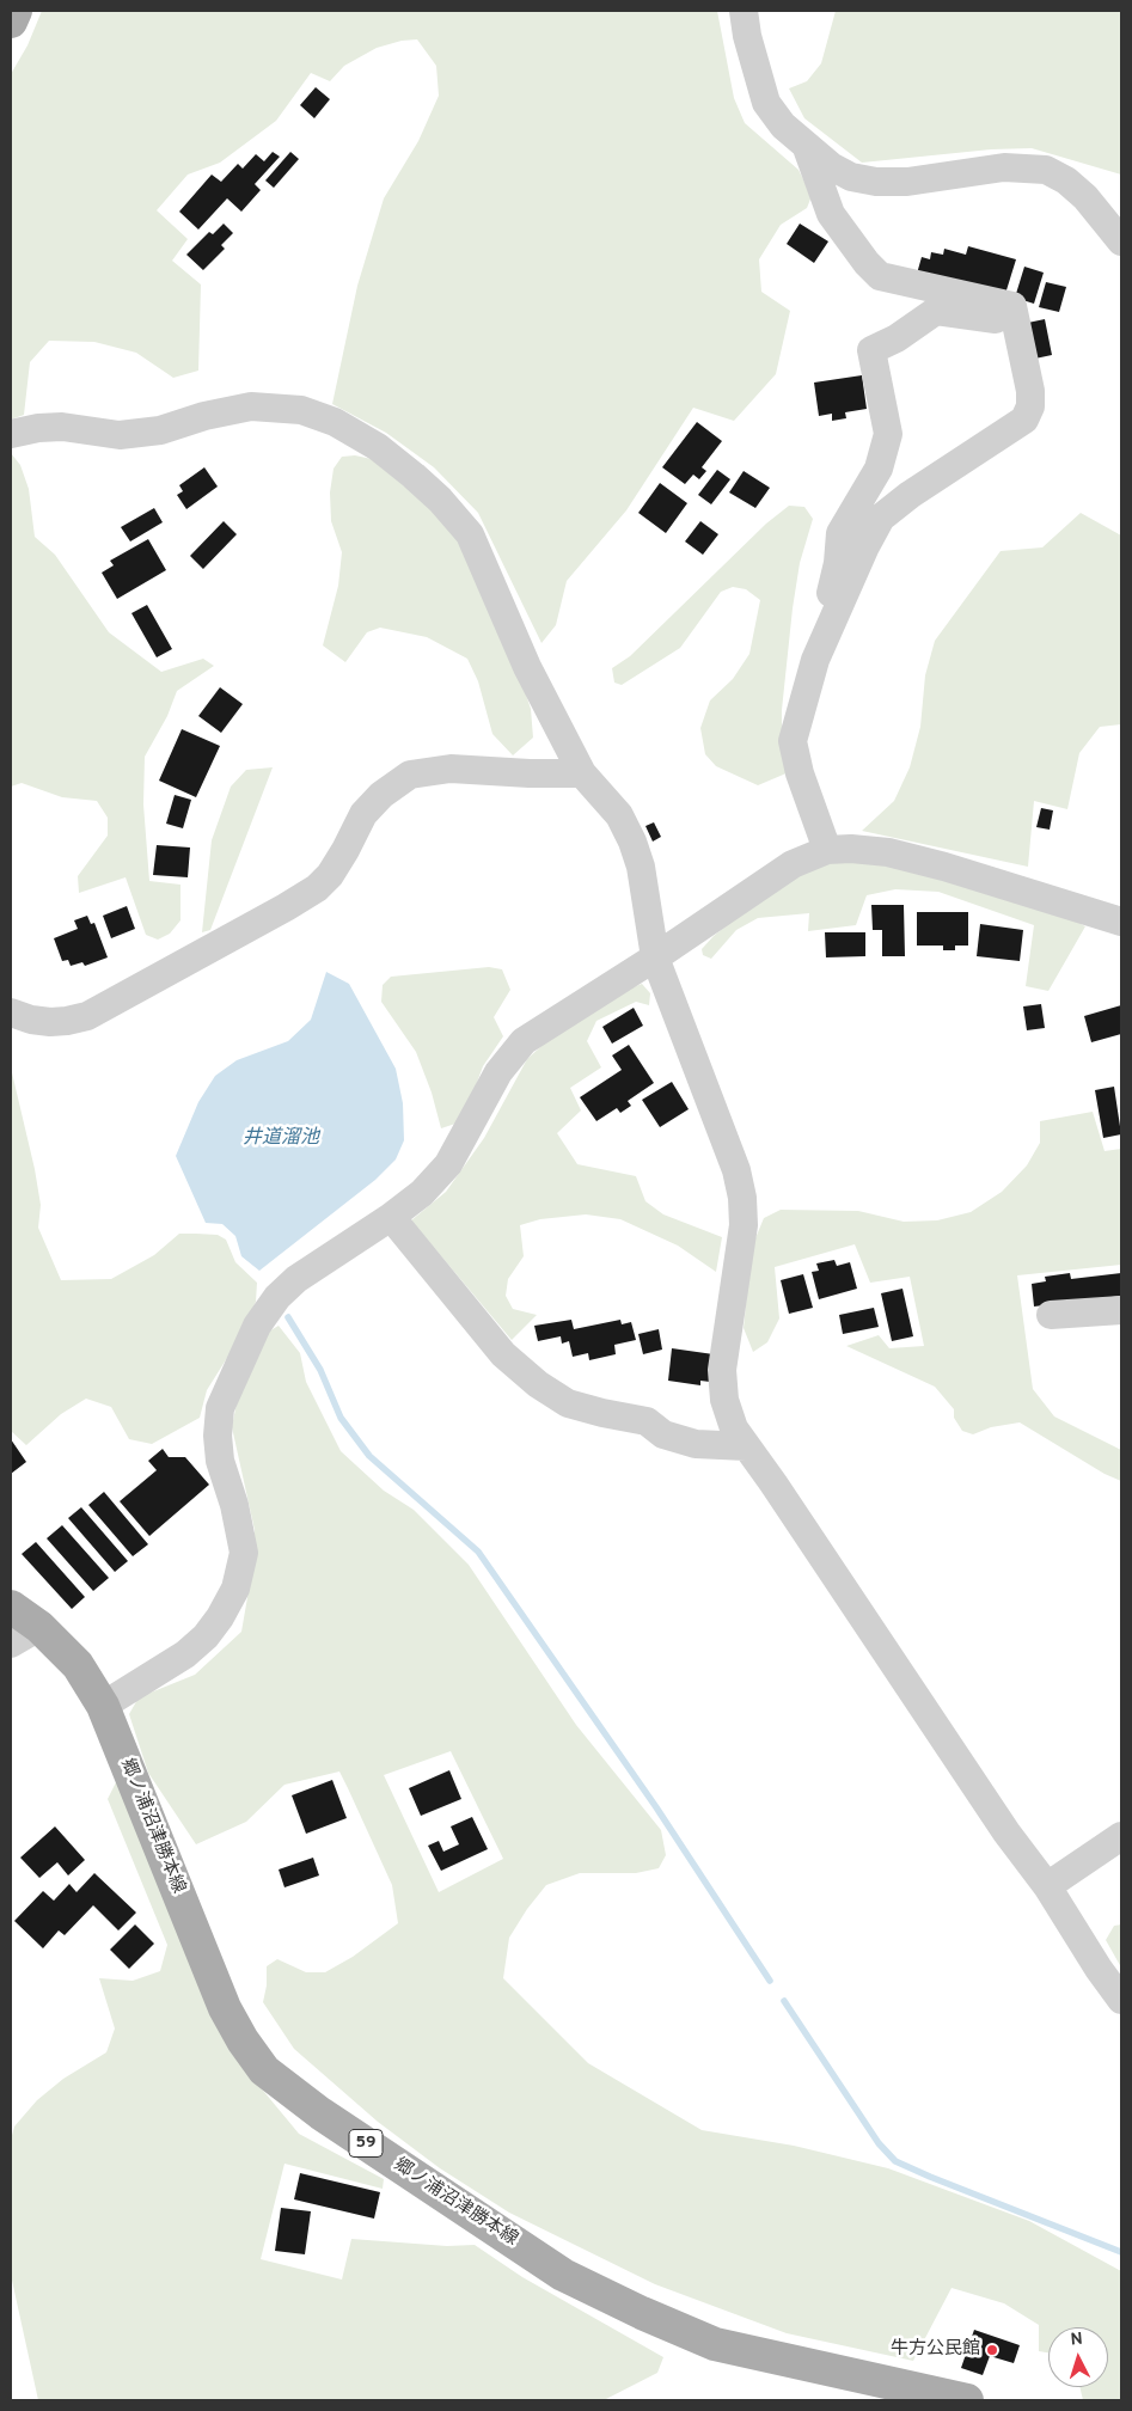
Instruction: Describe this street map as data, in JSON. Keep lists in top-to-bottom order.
{
  "streets": {
    "main road": ["郷ノ浦沼津勝本線", "59"]
  },
  "water": ["井道溜池"],
  "places": ["牛方公民館"],
  "north": "top"
}
